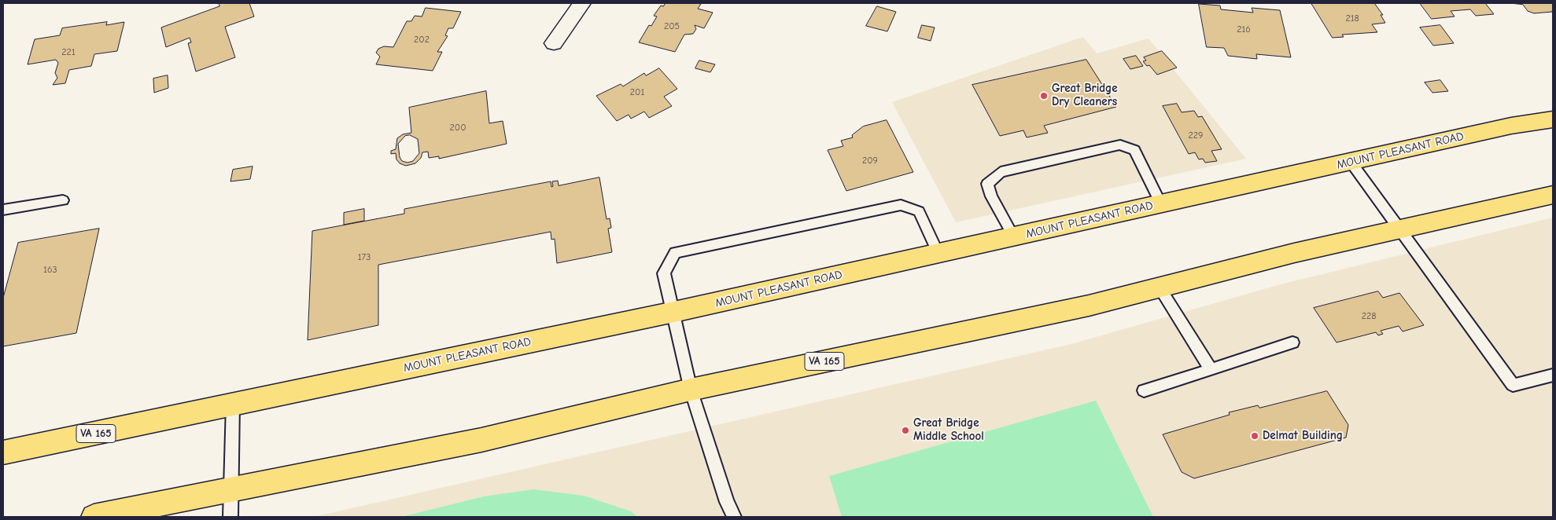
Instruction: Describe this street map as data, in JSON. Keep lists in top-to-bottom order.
{
  "streets": {
    "main road": ["MOUNT PLEASANT ROAD", "VA 165"]
  },
  "places": ["Great Bridge Dry Cleaners", "Great Bridge Middle School", "Delmat Building"],
  "house_numbers": [
    "218",
    "205",
    "216",
    "202",
    "221",
    "201",
    "200",
    "229",
    "209",
    "173",
    "163",
    "228"
  ]
}
